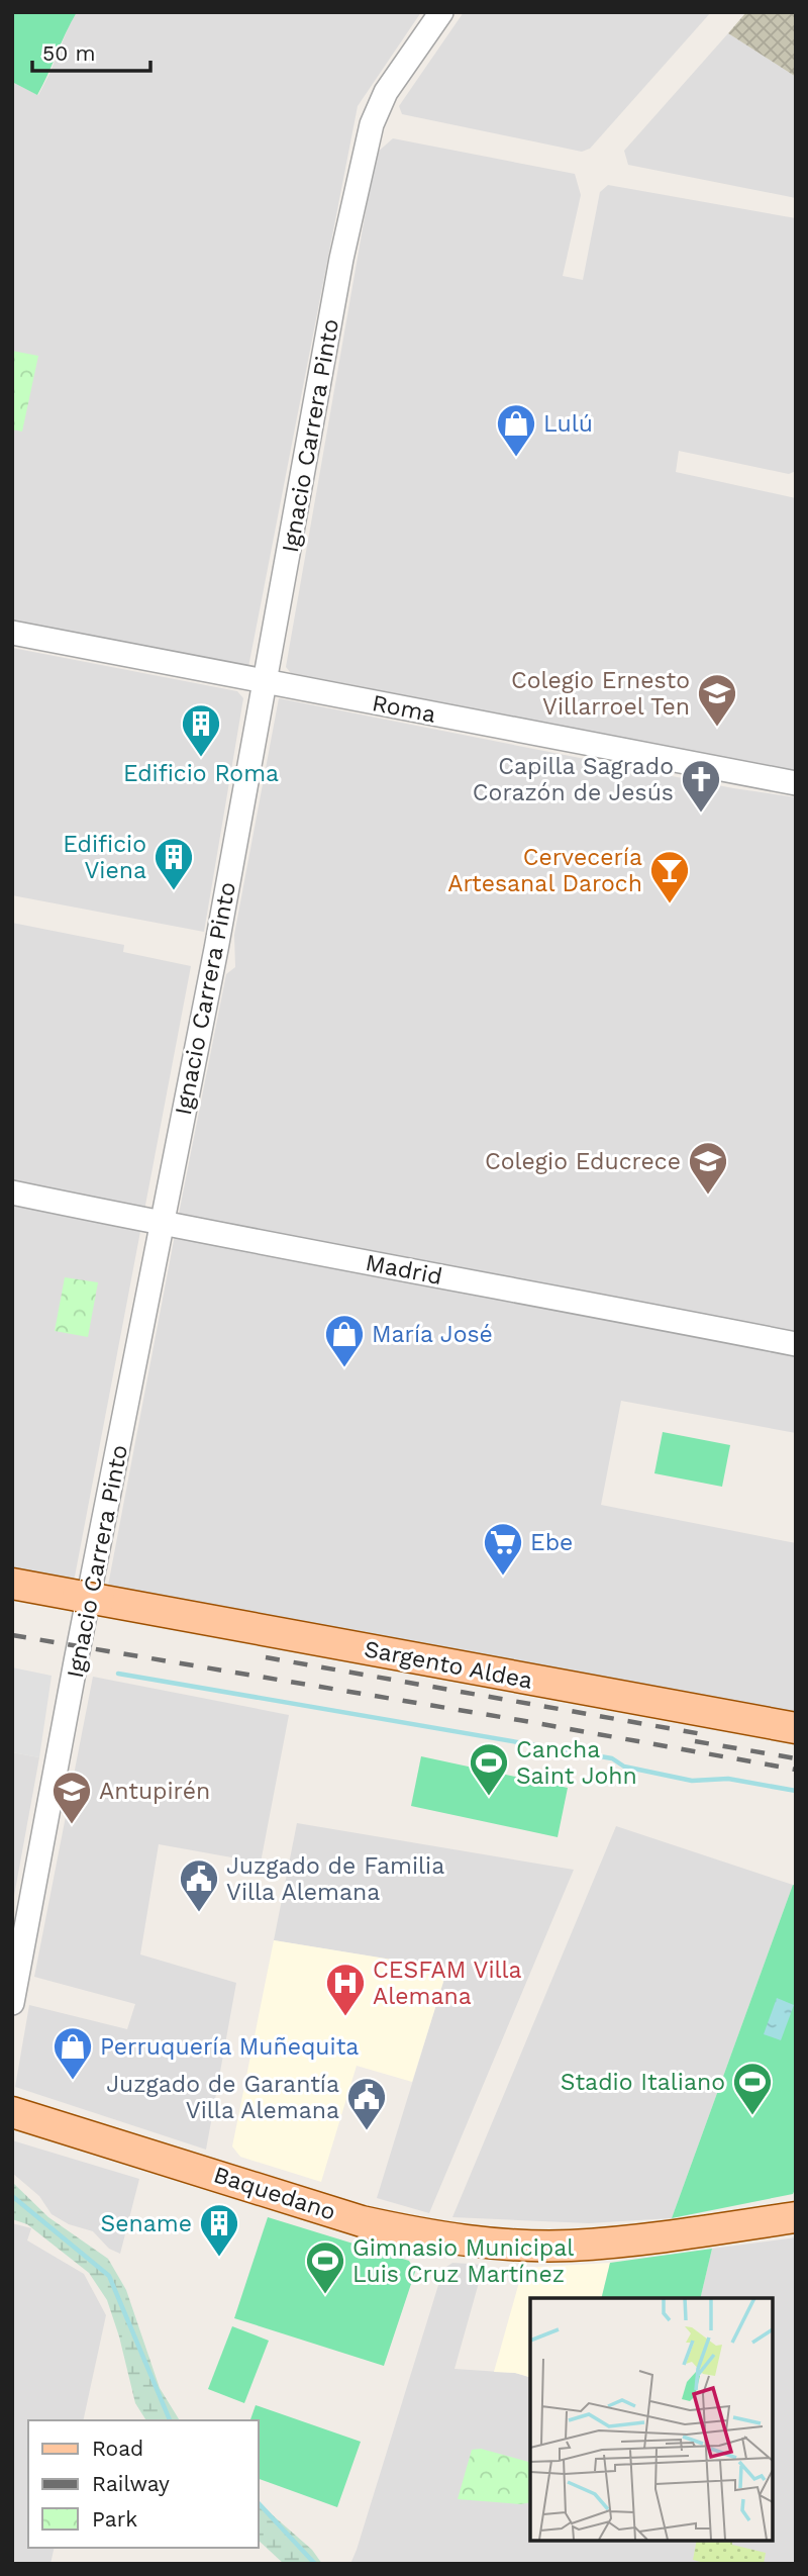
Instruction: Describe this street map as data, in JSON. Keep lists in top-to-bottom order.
{
  "streets": {
    "main road": ["Sargento Aldea", "Baquedano"],
    "street": ["Ignacio Carrera Pinto", "Roma", "Madrid"]
  },
  "crossings": [
    ["Ignacio Carrera Pinto", "Roma"],
    ["Ignacio Carrera Pinto", "Madrid"]
  ],
  "places": {
    "shop": ["Lulú", "María José", "Perruquería Muñequita"],
    "school or university": ["Colegio Ernesto Villarroel Ten", "Colegio Educrece", "Antupirén"],
    "building": ["Edificio Roma", "Edificio Viena", "Sename"],
    "church": ["Capilla Sagrado Corazón de Jesús"],
    "bar": ["Cervecería Artesanal Daroch"],
    "supermarket": ["Ebe"],
    "sports": ["Cancha Saint John", "Stadio Italiano", "Gimnasio Municipal Luis Cruz Martínez"],
    "public building": ["Juzgado de Familia Villa Alemana", "Juzgado de Garantía Villa Alemana"],
    "hospital": ["CESFAM Villa Alemana"]
  },
  "legend": ["Road", "Railway", "Park"],
  "scale_bar": "50 m"
}
